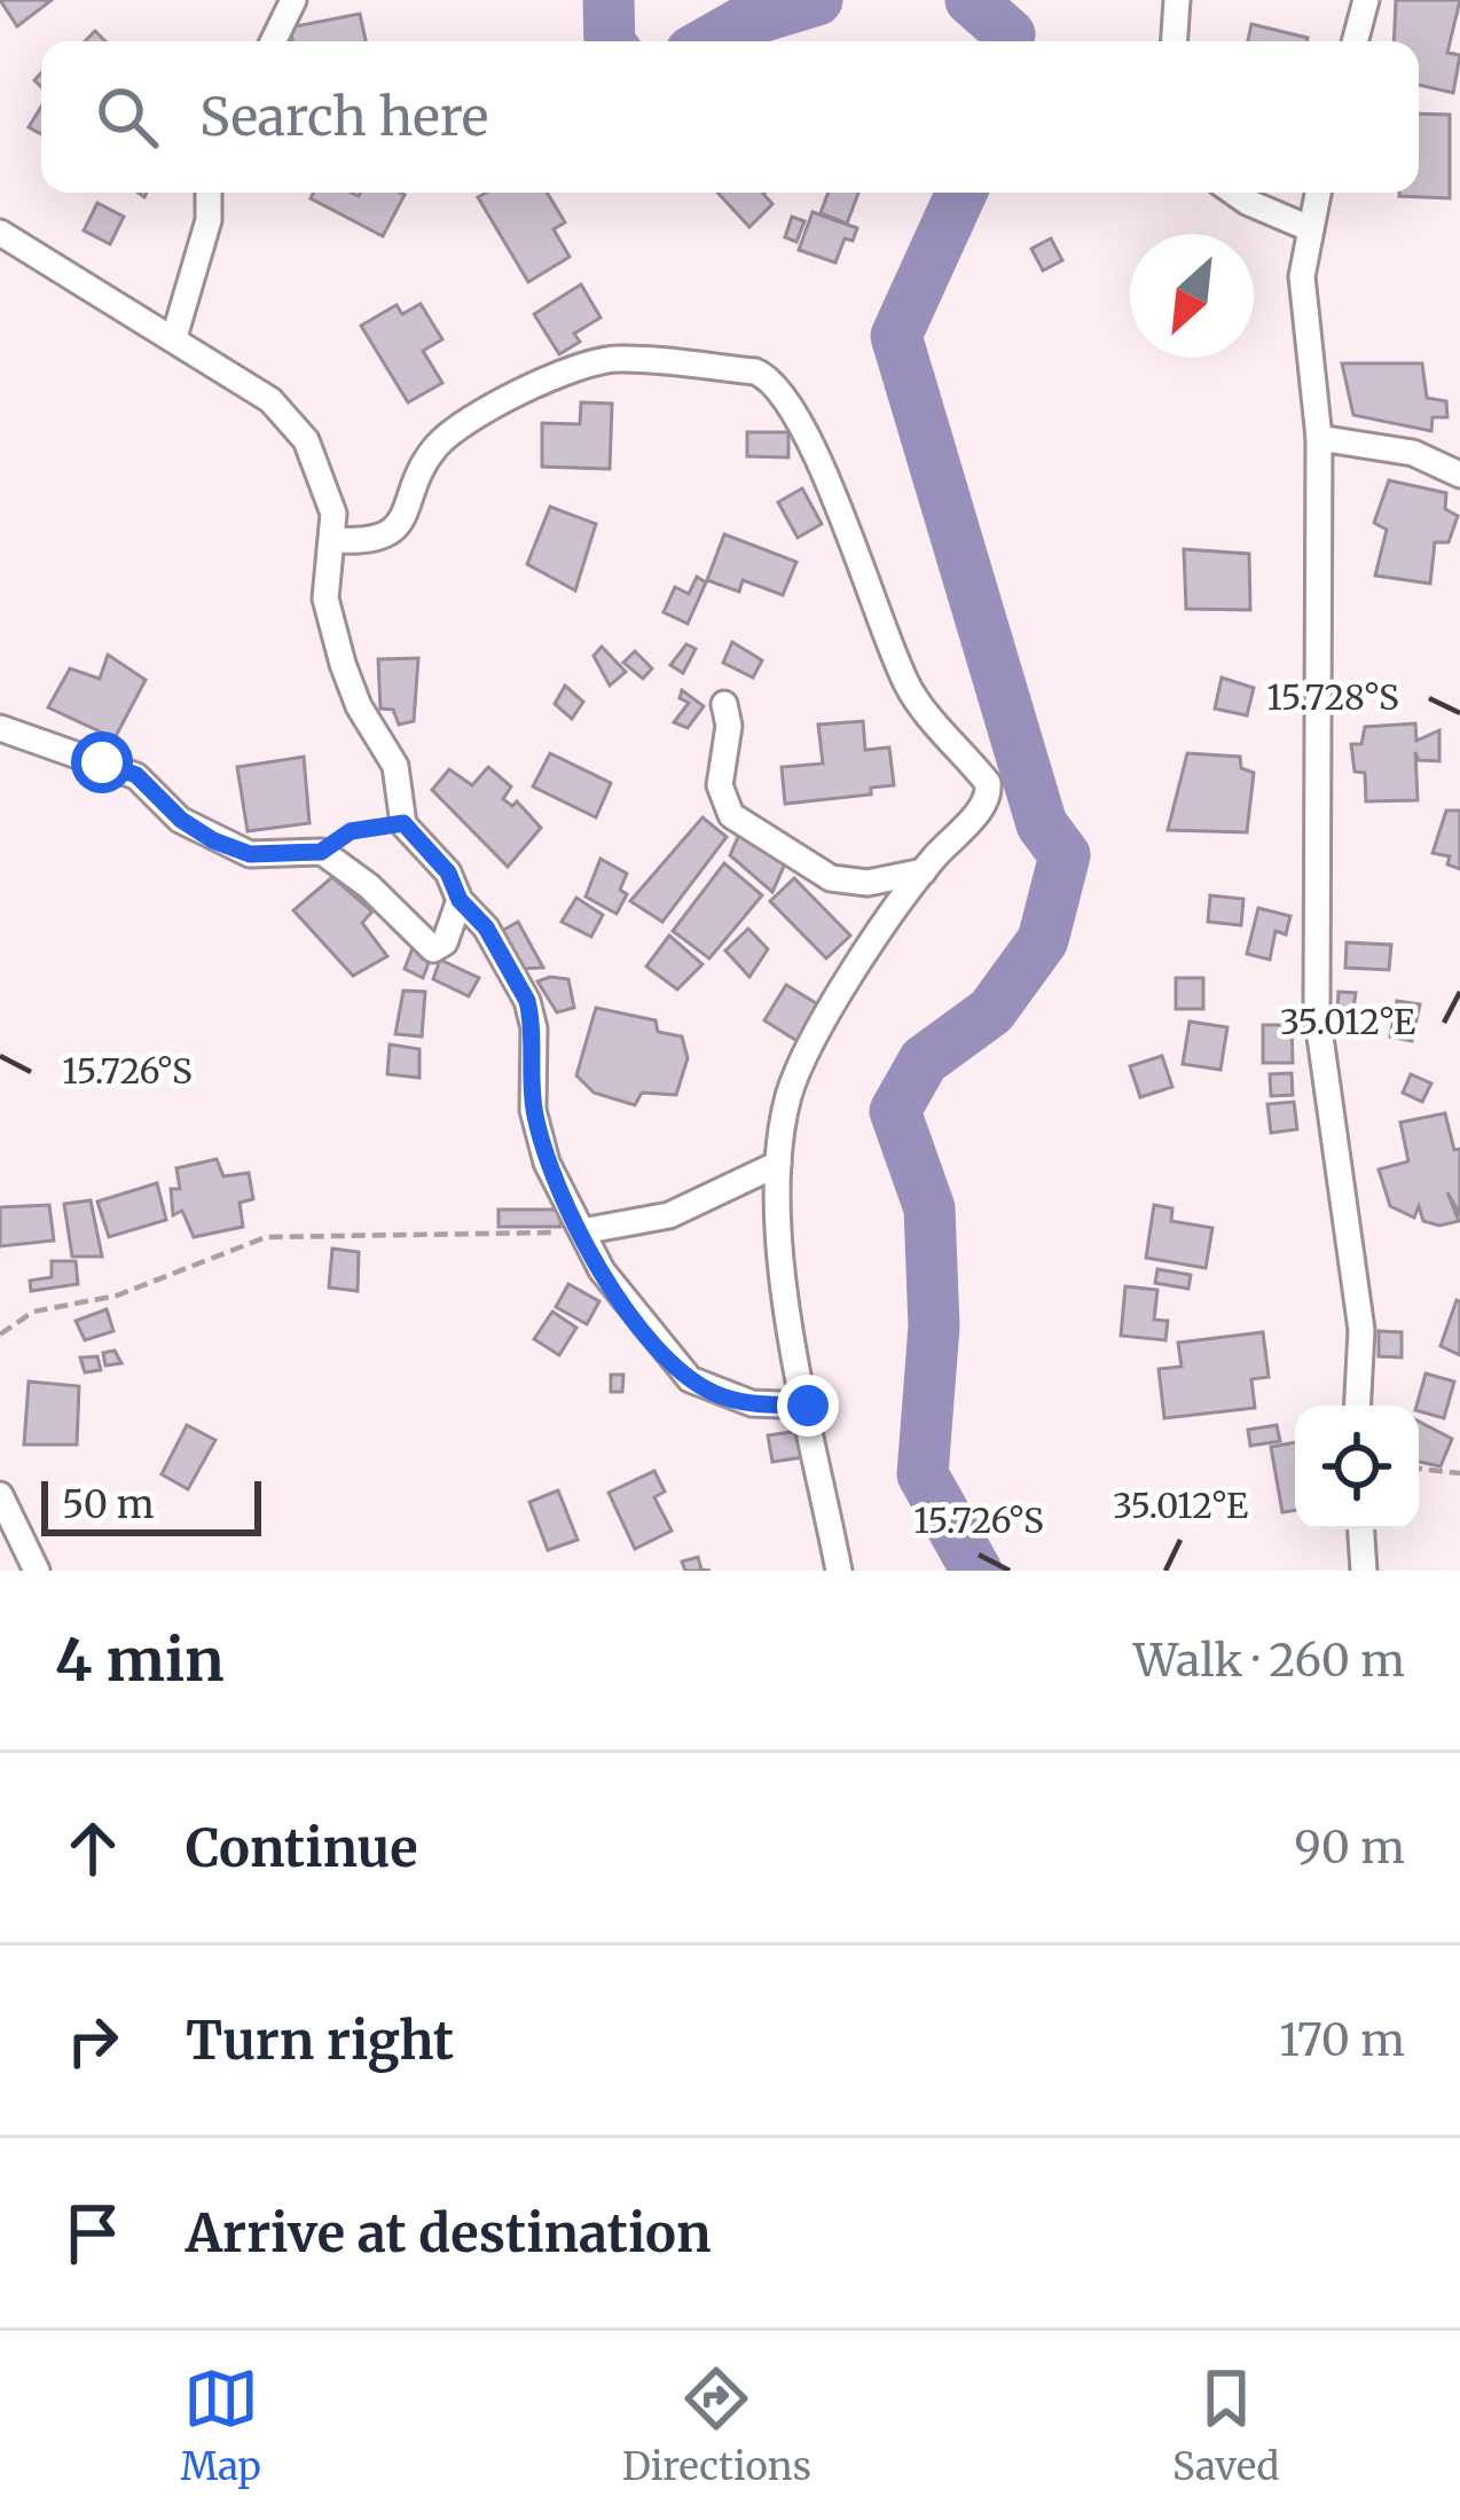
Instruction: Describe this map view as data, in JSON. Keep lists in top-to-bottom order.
{
  "scale_bar": "50 m",
  "north": "bottom left",
  "page": {
    "search": "Search here",
    "scale": "50 m",
    "heading": ["4 min", "Walk · 260 m"],
    "list": [
      ["Continue", "90 m"],
      ["Turn right", "170 m"],
      "Arrive at destination"
    ],
    "nav": ["Map", "Directions", "Saved"]
  },
  "coordinates": ["15.728°S", "35.012°E", "15.726°S"]
}
